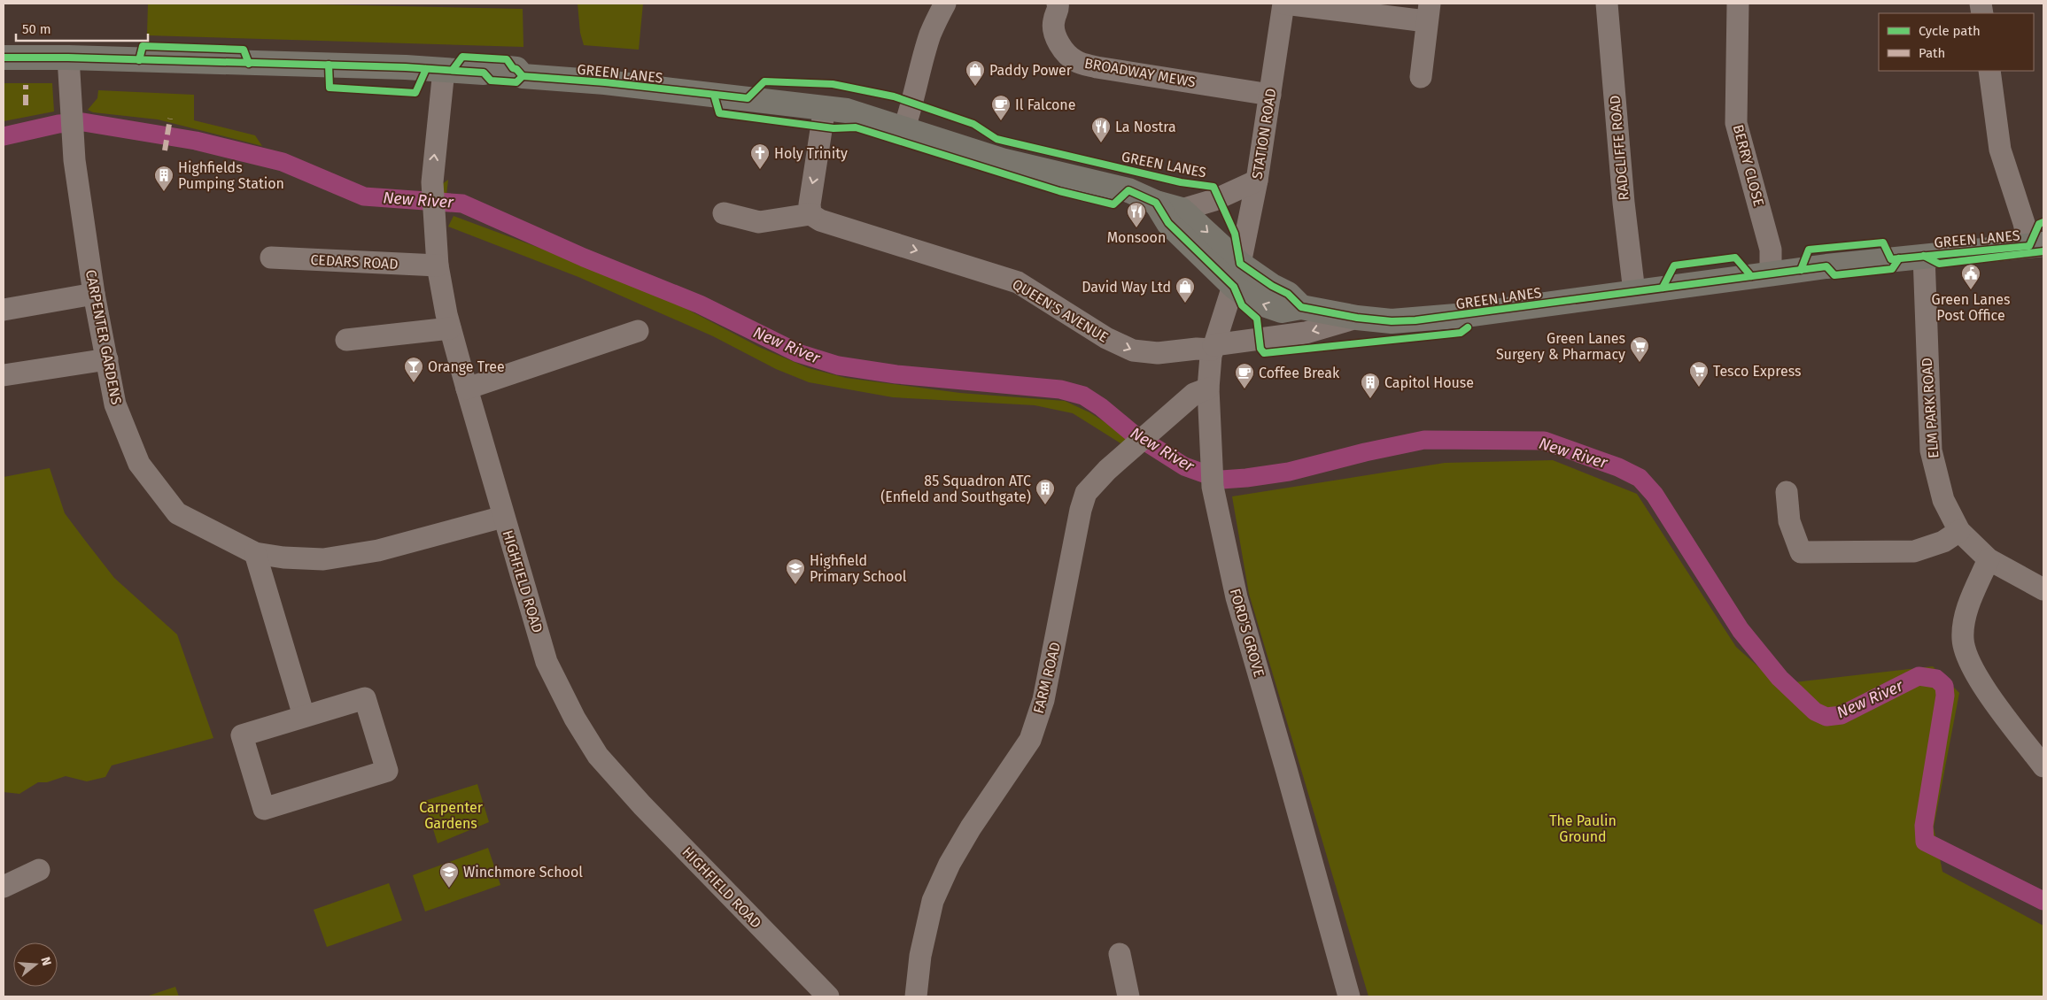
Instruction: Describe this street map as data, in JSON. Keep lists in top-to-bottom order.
{
  "streets": {
    "main road": ["GREEN LANES"],
    "street": [
      "BROADWAY MEWS",
      "STATION ROAD",
      "RADCLIFFE ROAD",
      "BERRY CLOSE",
      "CEDARS ROAD",
      "QUEEN'S AVENUE",
      "CARPENTER GARDENS",
      "ELM PARK ROAD",
      "HIGHFIELD ROAD",
      "FORD'S GROVE",
      "FARM ROAD"
    ]
  },
  "crossings": [
    ["BROADWAY MEWS", "STATION ROAD"],
    ["GREEN LANES", "STATION ROAD"],
    ["GREEN LANES", "RADCLIFFE ROAD"],
    ["GREEN LANES", "BERRY CLOSE"],
    ["GREEN LANES", "QUEEN'S AVENUE"],
    ["GREEN LANES", "CARPENTER GARDENS"],
    ["GREEN LANES", "ELM PARK ROAD"],
    ["GREEN LANES", "HIGHFIELD ROAD"],
    ["GREEN LANES", "FORD'S GROVE"],
    ["STATION ROAD", "FORD'S GROVE"],
    ["CEDARS ROAD", "HIGHFIELD ROAD"],
    ["QUEEN'S AVENUE", "FORD'S GROVE"],
    ["CARPENTER GARDENS", "HIGHFIELD ROAD"],
    ["FORD'S GROVE", "FARM ROAD"]
  ],
  "water": ["New River"],
  "parks": ["Carpenter Gardens", "The Paulin Ground"],
  "places": {
    "shop": ["Paddy Power", "David Way Ltd"],
    "cafe": ["Il Falcone", "Coffee Break"],
    "restaurant": ["La Nostra", "Monsoon"],
    "church": ["Holy Trinity"],
    "building": ["Highfields Pumping Station", "Capitol House", "85 Squadron ATC (Enfield and Southgate)"],
    "public building": ["Green Lanes Post Office"],
    "supermarket": ["Green Lanes Surgery & Pharmacy", "Tesco Express"],
    "bar": ["Orange Tree"],
    "school or university": ["Highfield Primary School", "Winchmore School"]
  },
  "legend": ["Cycle path", "Path"],
  "scale_bar": "50 m",
  "north": "right"
}
